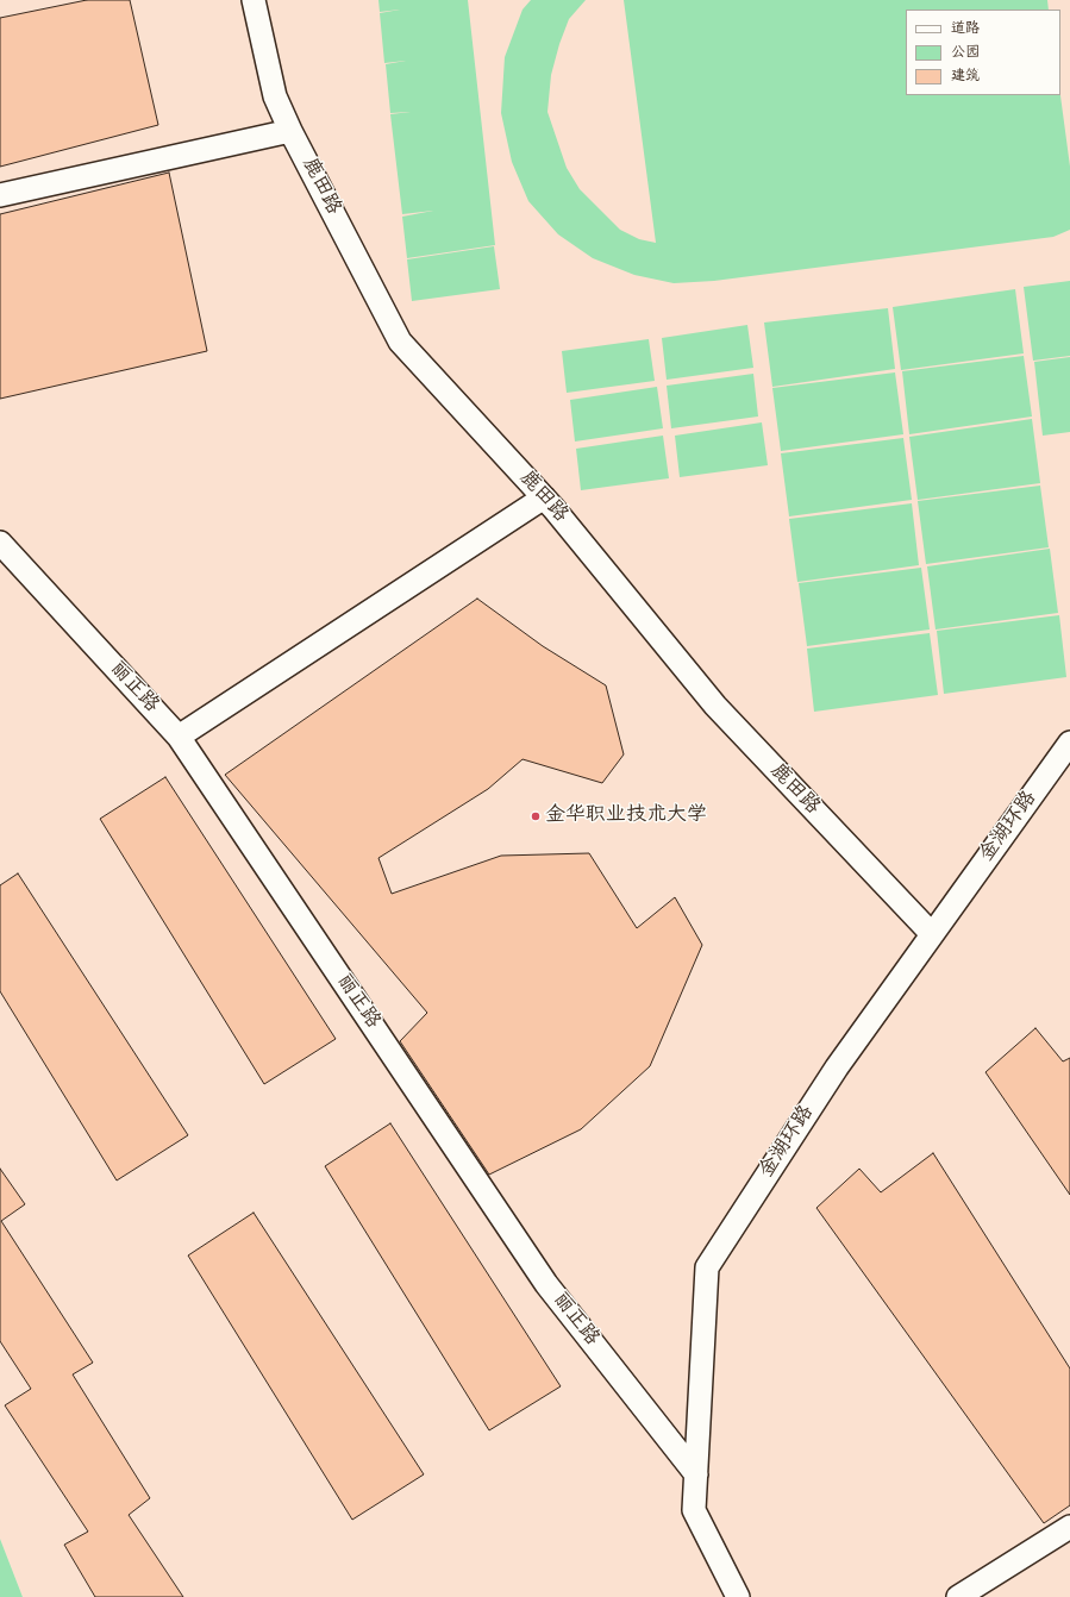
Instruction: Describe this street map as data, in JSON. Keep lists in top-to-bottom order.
{
  "streets": {
    "street": ["鹿田路", "丽正路", "金湖环路"]
  },
  "crossings": [
    ["鹿田路", "金湖环路"],
    ["丽正路", "金湖环路"]
  ],
  "places": ["金华职业技术大学"],
  "legend": ["道路", "公园", "建筑"]
}
